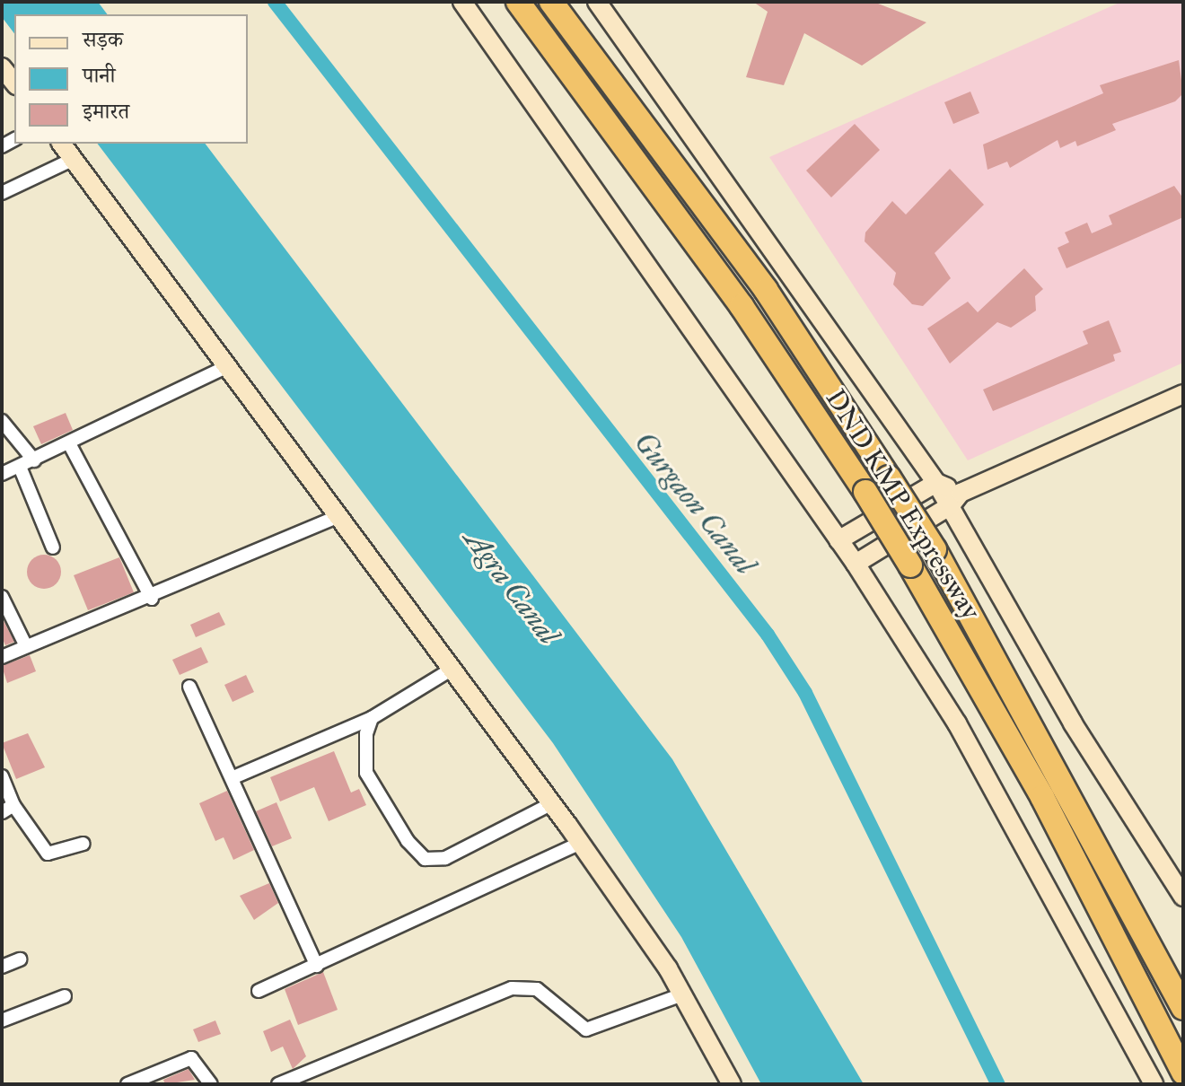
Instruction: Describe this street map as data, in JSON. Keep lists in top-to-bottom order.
{
  "streets": {
    "highway": ["DND KMP Expressway"]
  },
  "water": ["Gurgaon Canal", "Agra Canal"],
  "legend": ["सड़क", "पानी", "इमारत"]
}
